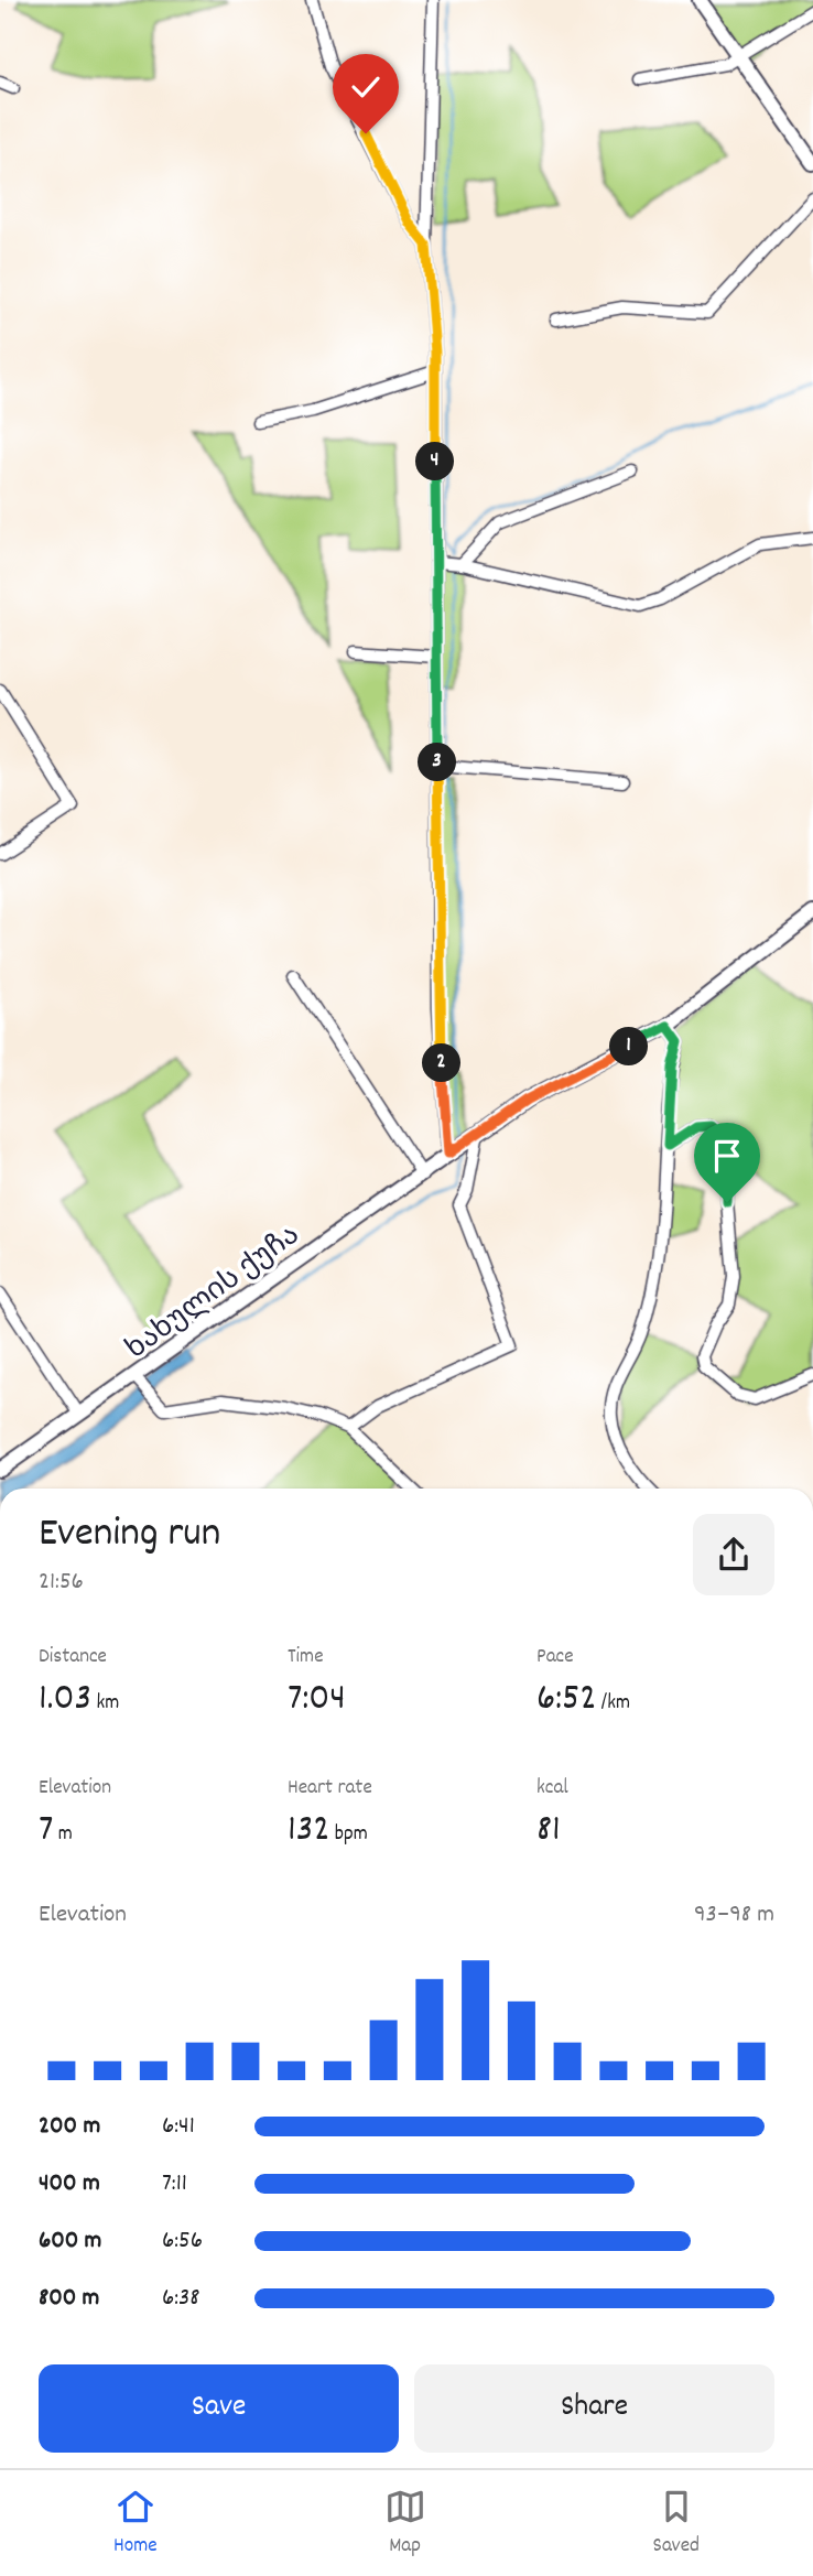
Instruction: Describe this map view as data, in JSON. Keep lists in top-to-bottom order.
{
  "streets": {
    "street": ["ხახულის ქუჩა"]
  },
  "page": {
    "pins": [
      "4",
      "3",
      "1",
      "2"
    ],
    "heading": ["Evening run", "21:56"],
    "stats": [
      ["Distance", "1.03 km"],
      ["Time", "7:04"],
      ["Pace", "6:52 /km"],
      ["Elevation", "7 m"],
      ["Heart rate", "132 bpm"],
      ["kcal", "81"]
    ],
    "chart": ["Elevation", "93–98 m"],
    "list": [
      {
        "name": "200 m",
        "note": "6:41"
      },
      {
        "name": "400 m",
        "note": "7:11"
      },
      {
        "name": "600 m",
        "note": "6:56"
      },
      {
        "name": "800 m",
        "note": "6:38"
      }
    ],
    "buttons": ["Save", "Share"],
    "tabs": ["Home", "Map", "Saved"]
  }
}
